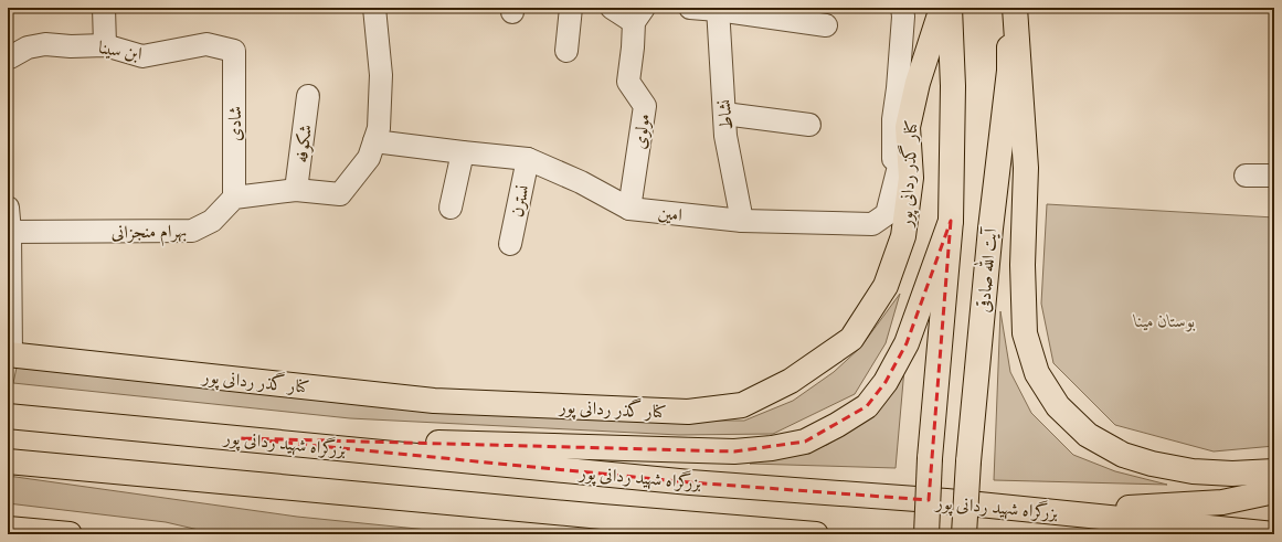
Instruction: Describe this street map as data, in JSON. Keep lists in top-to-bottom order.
{
  "streets": {
    "main road": ["کنار گذر ردانی پور", "آیت الله صادقی", "بزرگراه شهید ردانی پور"],
    "street": [
      "ابن سینا",
      "نشاط",
      "شادی",
      "مولوی",
      "شکوفه",
      "نسترن",
      "امین",
      "بهرام منجزانی"
    ]
  },
  "crossings": [
    ["ابن سینا", "شادی"],
    ["نشاط", "امین"],
    ["شادی", "بهرام منجزانی"],
    ["مولوی", "امین"],
    ["نسترن", "امین"]
  ],
  "parks": ["بوستان مینا"]
}
